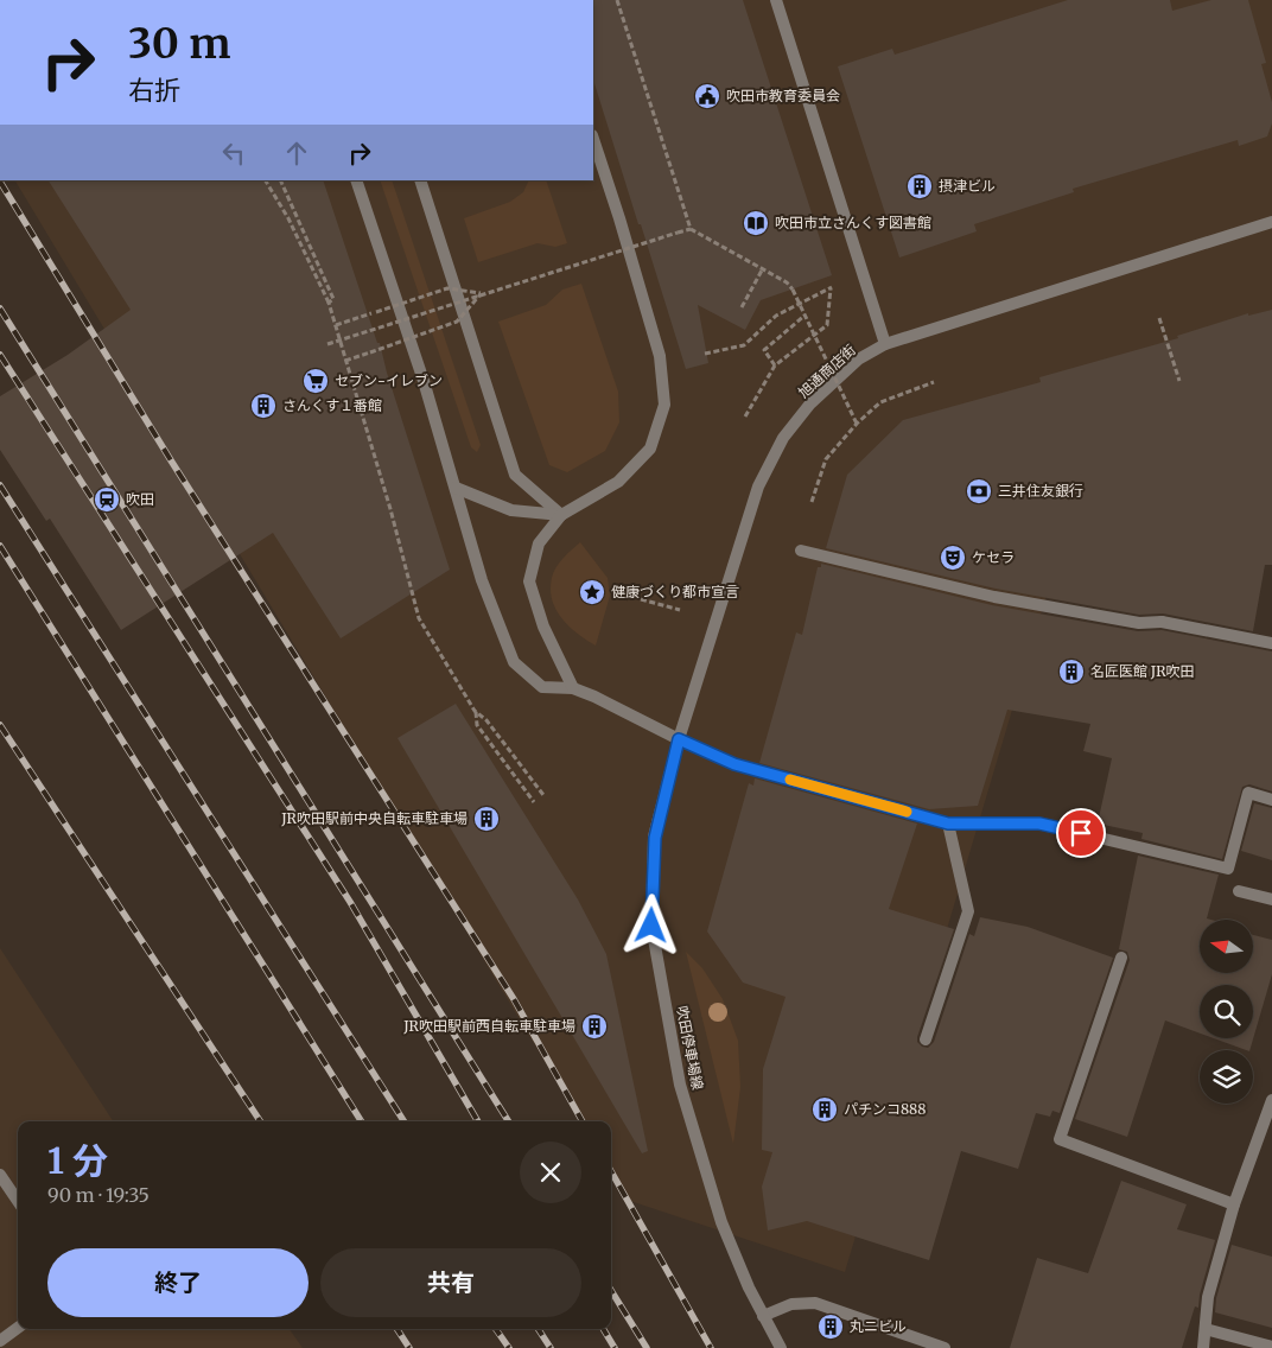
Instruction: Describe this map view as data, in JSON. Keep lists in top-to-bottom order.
{
  "streets": {
    "street": ["旭通商店街", "吹田停車場線"]
  },
  "crossings": [
    ["旭通商店街", "吹田停車場線"]
  ],
  "places": {
    "public building": ["吹田市教育委員会"],
    "building": [
      "摂津ビル",
      "さんくす１番館",
      "名匠医館 JR吹田",
      "JR吹田駅前中央自転車駐車場",
      "JR吹田駅前西自転車駐車場",
      "パチンコ888",
      "丸ニビル"
    ],
    "library": ["吹田市立さんくす図書館"],
    "supermarket": ["セブン-イレブン"],
    "bank": ["三井住友銀行"],
    "station": ["吹田"],
    "theatre": ["ケセラ"],
    "place": ["健康づくり都市宣言"]
  },
  "north": "left",
  "page": {
    "turn": ["30 m", "右折"],
    "heading": ["1 分", "90 m · 19:35"],
    "buttons": ["終了", "共有"]
  }
}
